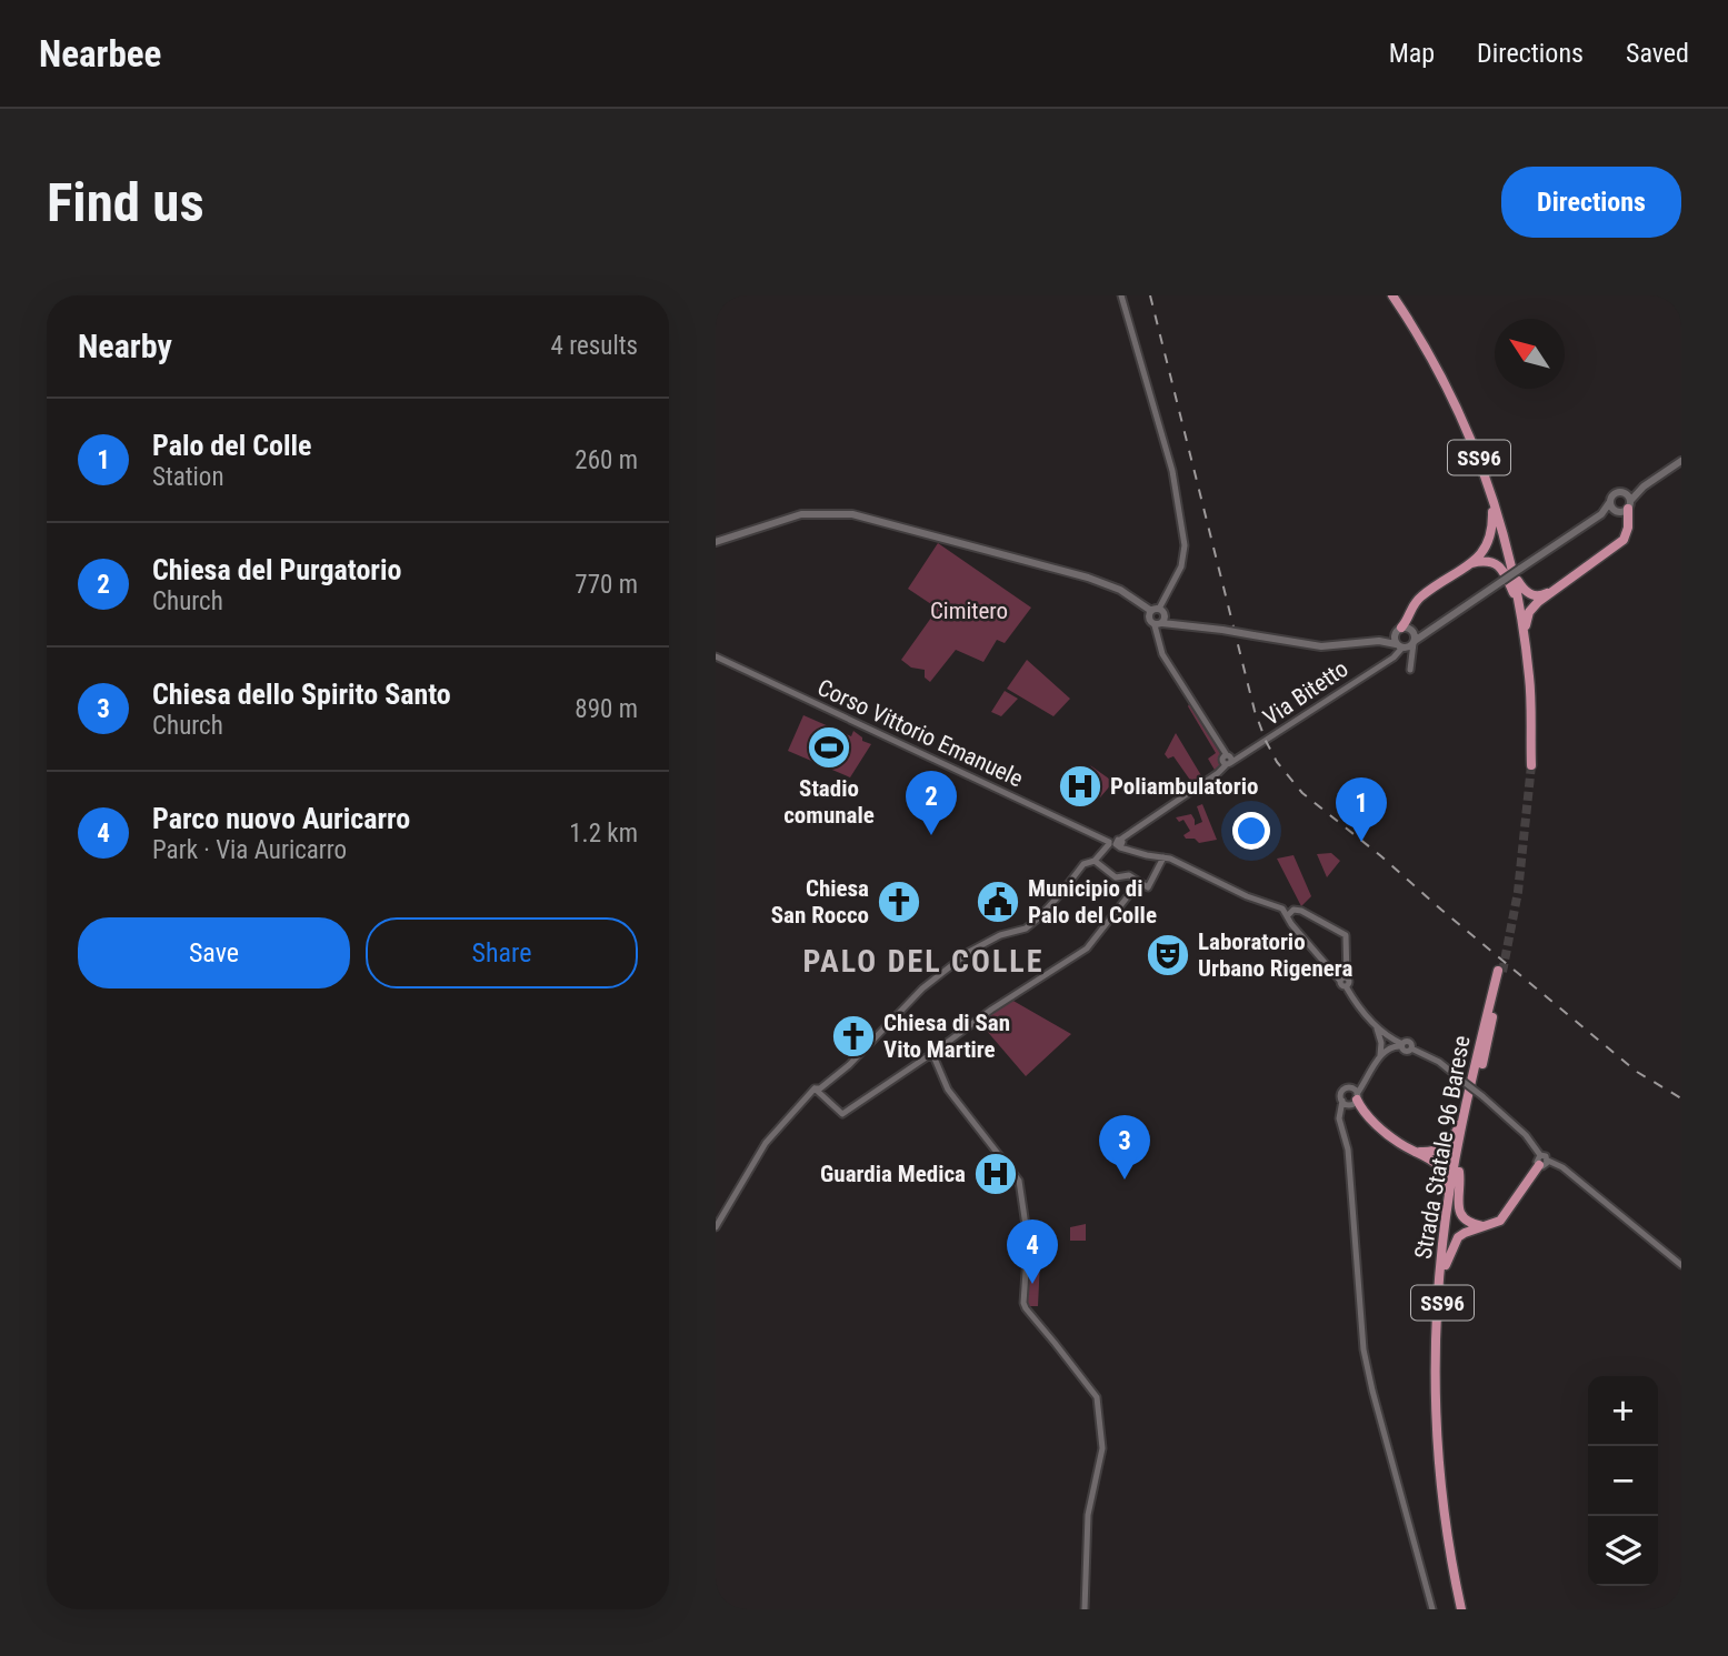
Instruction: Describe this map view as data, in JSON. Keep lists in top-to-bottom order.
{
  "streets": {
    "highway": ["SS96", "Strada Statale 96 Barese"],
    "street": ["Via Bitetto", "Corso Vittorio Emanuele"]
  },
  "districts": ["PALO DEL COLLE"],
  "parks": ["Cimitero"],
  "places": {
    "sports": ["Stadio comunale"],
    "hospital": ["Poliambulatorio", "Guardia Medica"],
    "church": ["Chiesa San Rocco", "Chiesa di San Vito Martire"],
    "public building": ["Municipio di Palo del Colle"],
    "theatre": ["Laboratorio Urbano Rigenera"]
  },
  "north": "top left",
  "page": {
    "header": "Nearbee",
    "nav": ["Map", "Directions", "Saved"],
    "buttons": [
      "Directions",
      ["Save", "Share"]
    ],
    "title": "Find us",
    "heading": ["Nearby", "4 results"],
    "list": [
      {
        "mark": "1",
        "name": "Palo del Colle",
        "note": "Station",
        "value": "260 m"
      },
      {
        "mark": "2",
        "name": "Chiesa del Purgatorio",
        "note": "Church",
        "value": "770 m"
      },
      {
        "mark": "3",
        "name": "Chiesa dello Spirito Santo",
        "note": "Church",
        "value": "890 m"
      },
      {
        "mark": "4",
        "name": "Parco nuovo Auricarro",
        "note": "Park · Via Auricarro",
        "value": "1.2 km"
      }
    ],
    "pins": [
      "2",
      "1",
      "3",
      "4"
    ],
    "map_buttons": ["+", "−"]
  }
}
